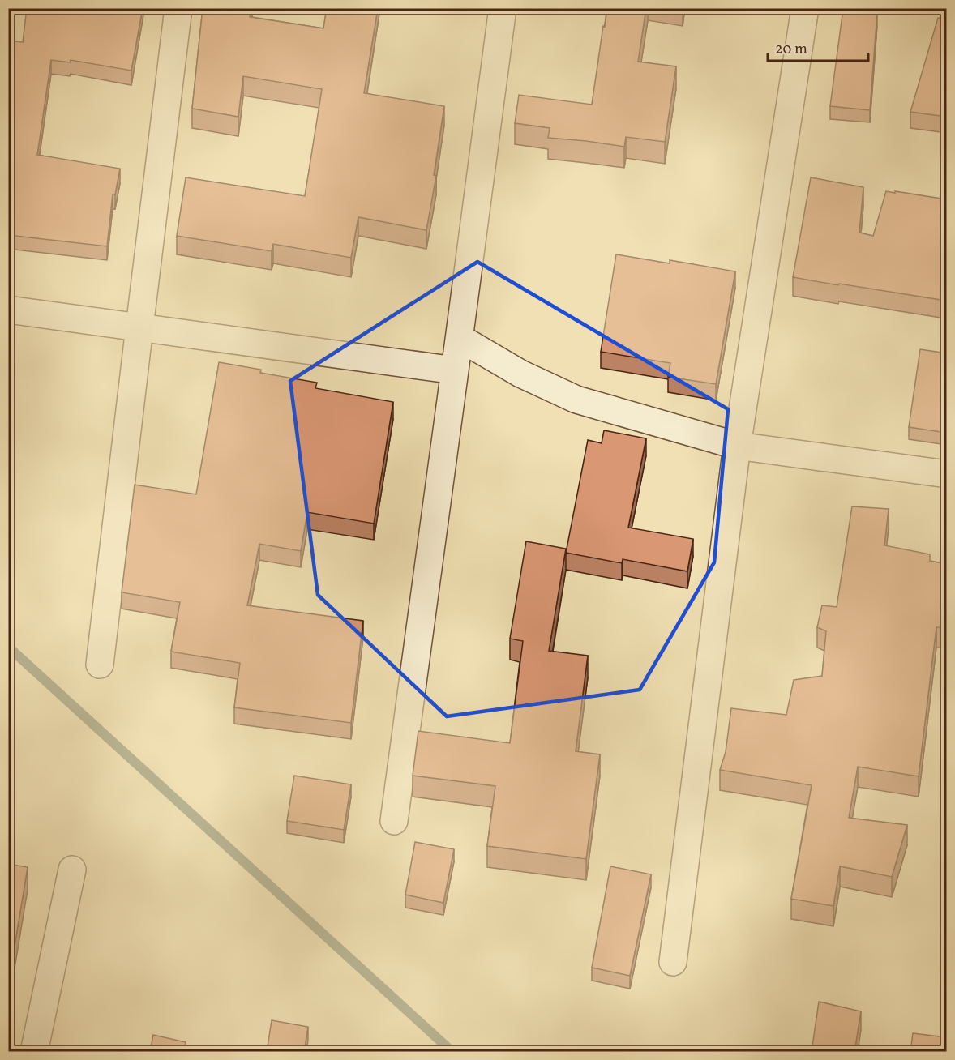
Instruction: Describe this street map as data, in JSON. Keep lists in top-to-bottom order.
{
  "scale_bar": "20 m"
}
